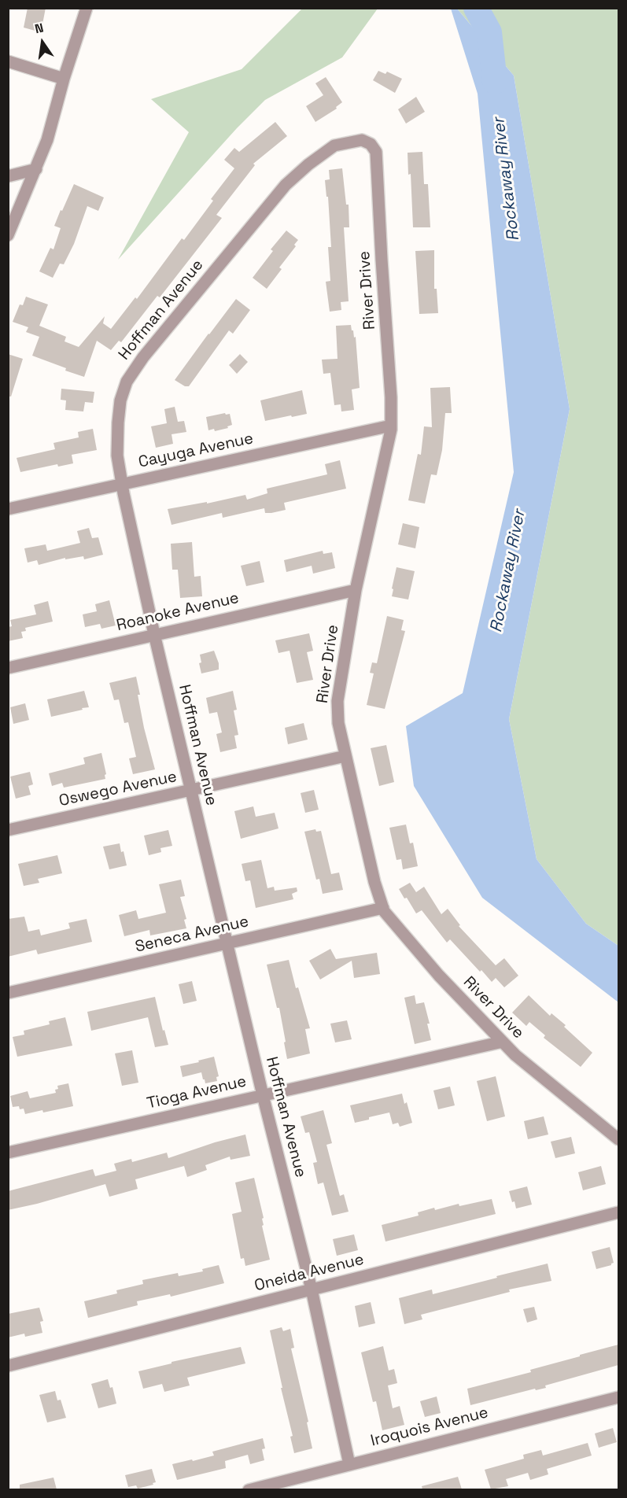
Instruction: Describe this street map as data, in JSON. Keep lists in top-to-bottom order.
{
  "streets": {
    "street": [
      "River Drive",
      "Hoffman Avenue",
      "Cayuga Avenue",
      "Roanoke Avenue",
      "Oswego Avenue",
      "Seneca Avenue",
      "Tioga Avenue",
      "Oneida Avenue",
      "Iroquois Avenue"
    ]
  },
  "crossings": [
    ["River Drive", "Hoffman Avenue"],
    ["River Drive", "Cayuga Avenue"],
    ["River Drive", "Roanoke Avenue"],
    ["River Drive", "Oswego Avenue"],
    ["River Drive", "Seneca Avenue"],
    ["River Drive", "Tioga Avenue"],
    ["Hoffman Avenue", "Cayuga Avenue"],
    ["Hoffman Avenue", "Roanoke Avenue"],
    ["Hoffman Avenue", "Oswego Avenue"],
    ["Hoffman Avenue", "Seneca Avenue"],
    ["Hoffman Avenue", "Tioga Avenue"],
    ["Hoffman Avenue", "Oneida Avenue"],
    ["Hoffman Avenue", "Iroquois Avenue"]
  ],
  "water": ["Rockaway River"],
  "north": "top"
}
